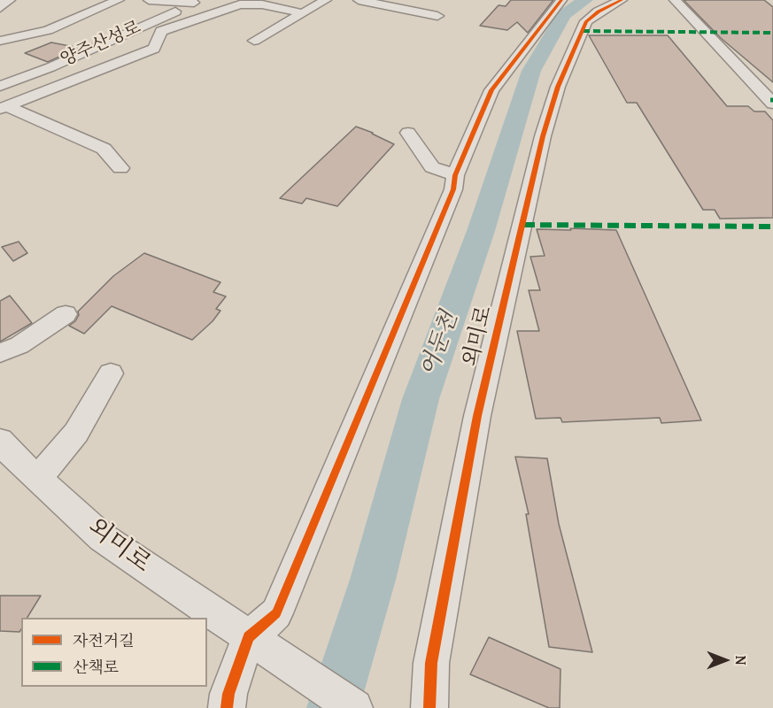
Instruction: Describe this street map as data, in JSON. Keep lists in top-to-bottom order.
{
  "streets": {
    "street": ["양주산성로", "외미로"]
  },
  "water": ["어둔천"],
  "legend": ["자전거길", "산책로"],
  "north": "right"
}
